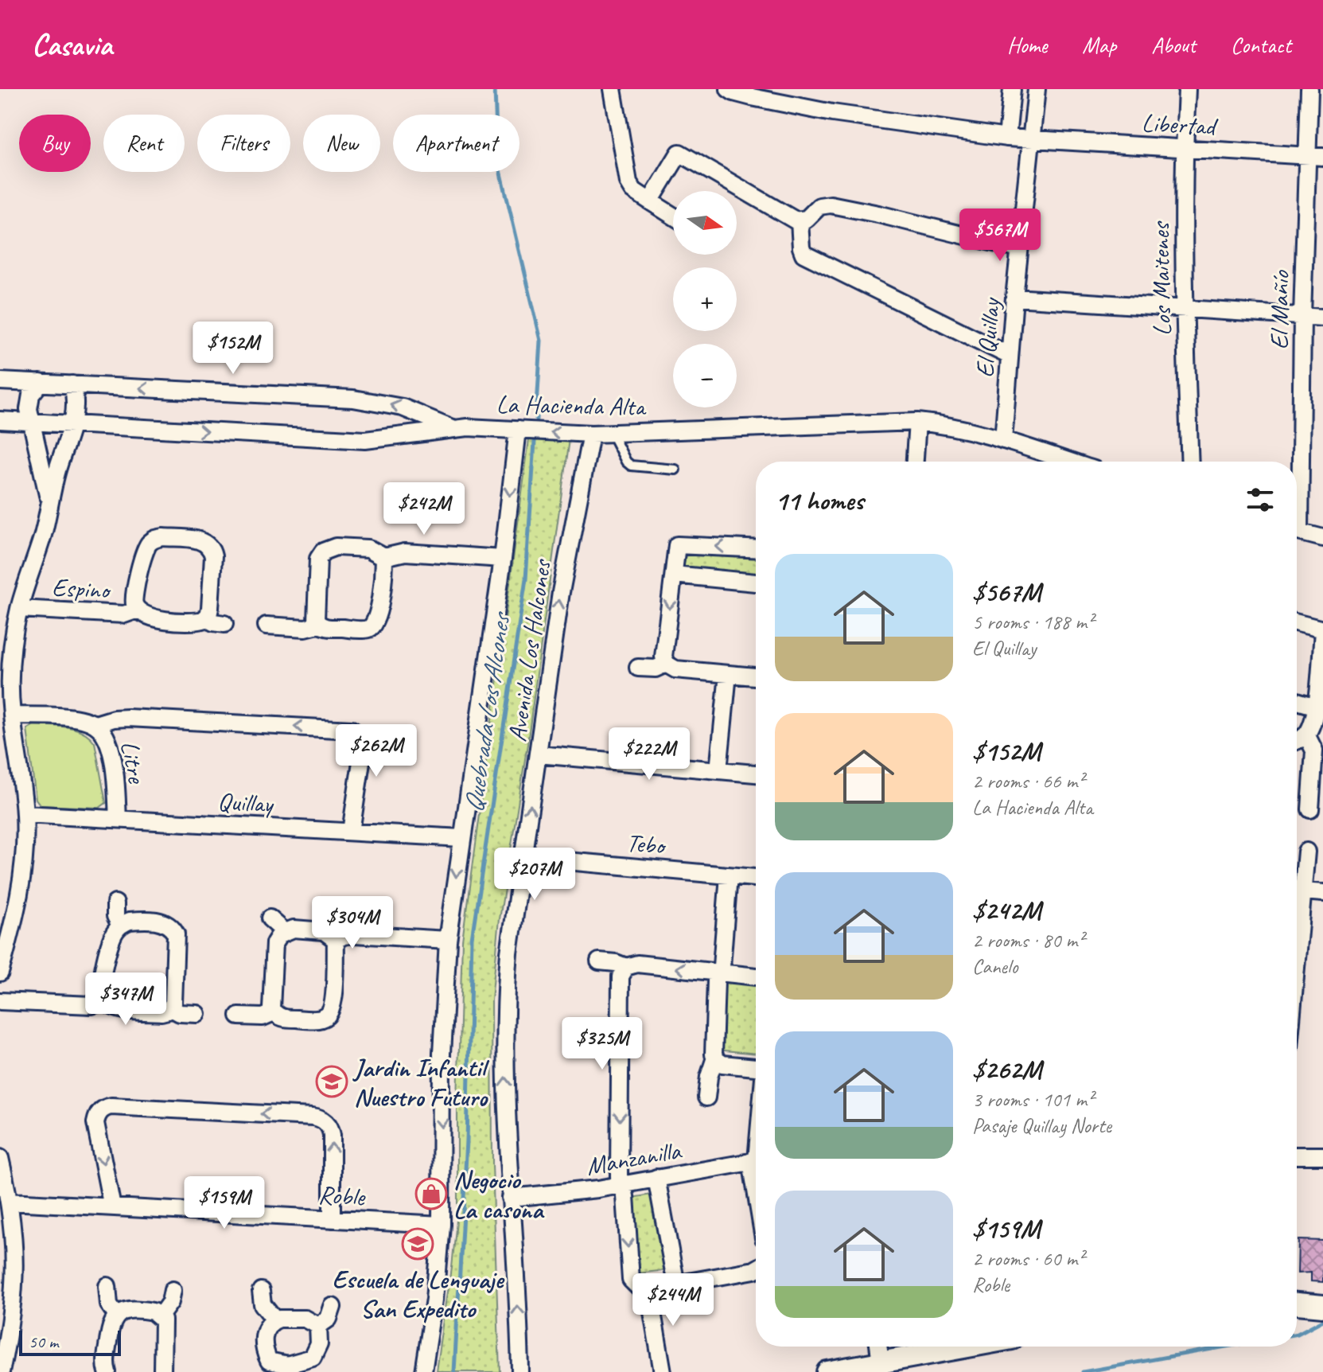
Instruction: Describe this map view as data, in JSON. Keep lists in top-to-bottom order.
{
  "streets": {
    "street": [
      "Libertad",
      "Los Maitenes",
      "El Mañío",
      "El Quillay",
      "La Hacienda Alta",
      "Espino",
      "Avenida Los Halcones",
      "Litre",
      "Quillay",
      "Tebo",
      "Manzanilla",
      "Roble"
    ]
  },
  "crossings": [
    ["Libertad", "Los Maitenes"],
    ["Libertad", "El Mañío"],
    ["Libertad", "El Quillay"],
    ["El Quillay", "La Hacienda Alta"],
    ["La Hacienda Alta", "Avenida Los Halcones"],
    ["Avenida Los Halcones", "Quillay"],
    ["Avenida Los Halcones", "Tebo"],
    ["Avenida Los Halcones", "Manzanilla"],
    ["Avenida Los Halcones", "Roble"],
    ["Litre", "Quillay"]
  ],
  "water": ["Quebrada Los Alcones"],
  "places": {
    "school or university": ["Jardin Infantil Nuestro Futuro", "Escuela de Lenguaje San Expedito"],
    "shop": ["Negocio La casona"]
  },
  "scale_bar": "50 m",
  "north": "right",
  "page": {
    "header": "Casavia",
    "nav": [
      "Home",
      "Map",
      "About",
      "Contact"
    ],
    "chip": [
      "Buy",
      "Rent",
      "Filters",
      "New",
      "Apartment"
    ],
    "map_buttons": ["+", "−"],
    "price": [
      "$567M",
      "$152M",
      "$242M",
      "$262M",
      "$222M",
      "$207M",
      "$304M",
      "$347M",
      "$325M",
      "$159M",
      "$244M"
    ],
    "heading": "11 homes",
    "list": [
      {
        "name": "$567M",
        "note": "5 rooms · 188 m² · El Quillay"
      },
      {
        "name": "$152M",
        "note": "2 rooms · 66 m² · La Hacienda Alta"
      },
      {
        "name": "$242M",
        "note": "2 rooms · 80 m² · Canelo"
      },
      {
        "name": "$262M",
        "note": "3 rooms · 101 m² · Pasaje Quillay Norte"
      },
      {
        "name": "$159M",
        "note": "2 rooms · 60 m² · Roble"
      }
    ],
    "scale": "50 m"
  }
}
